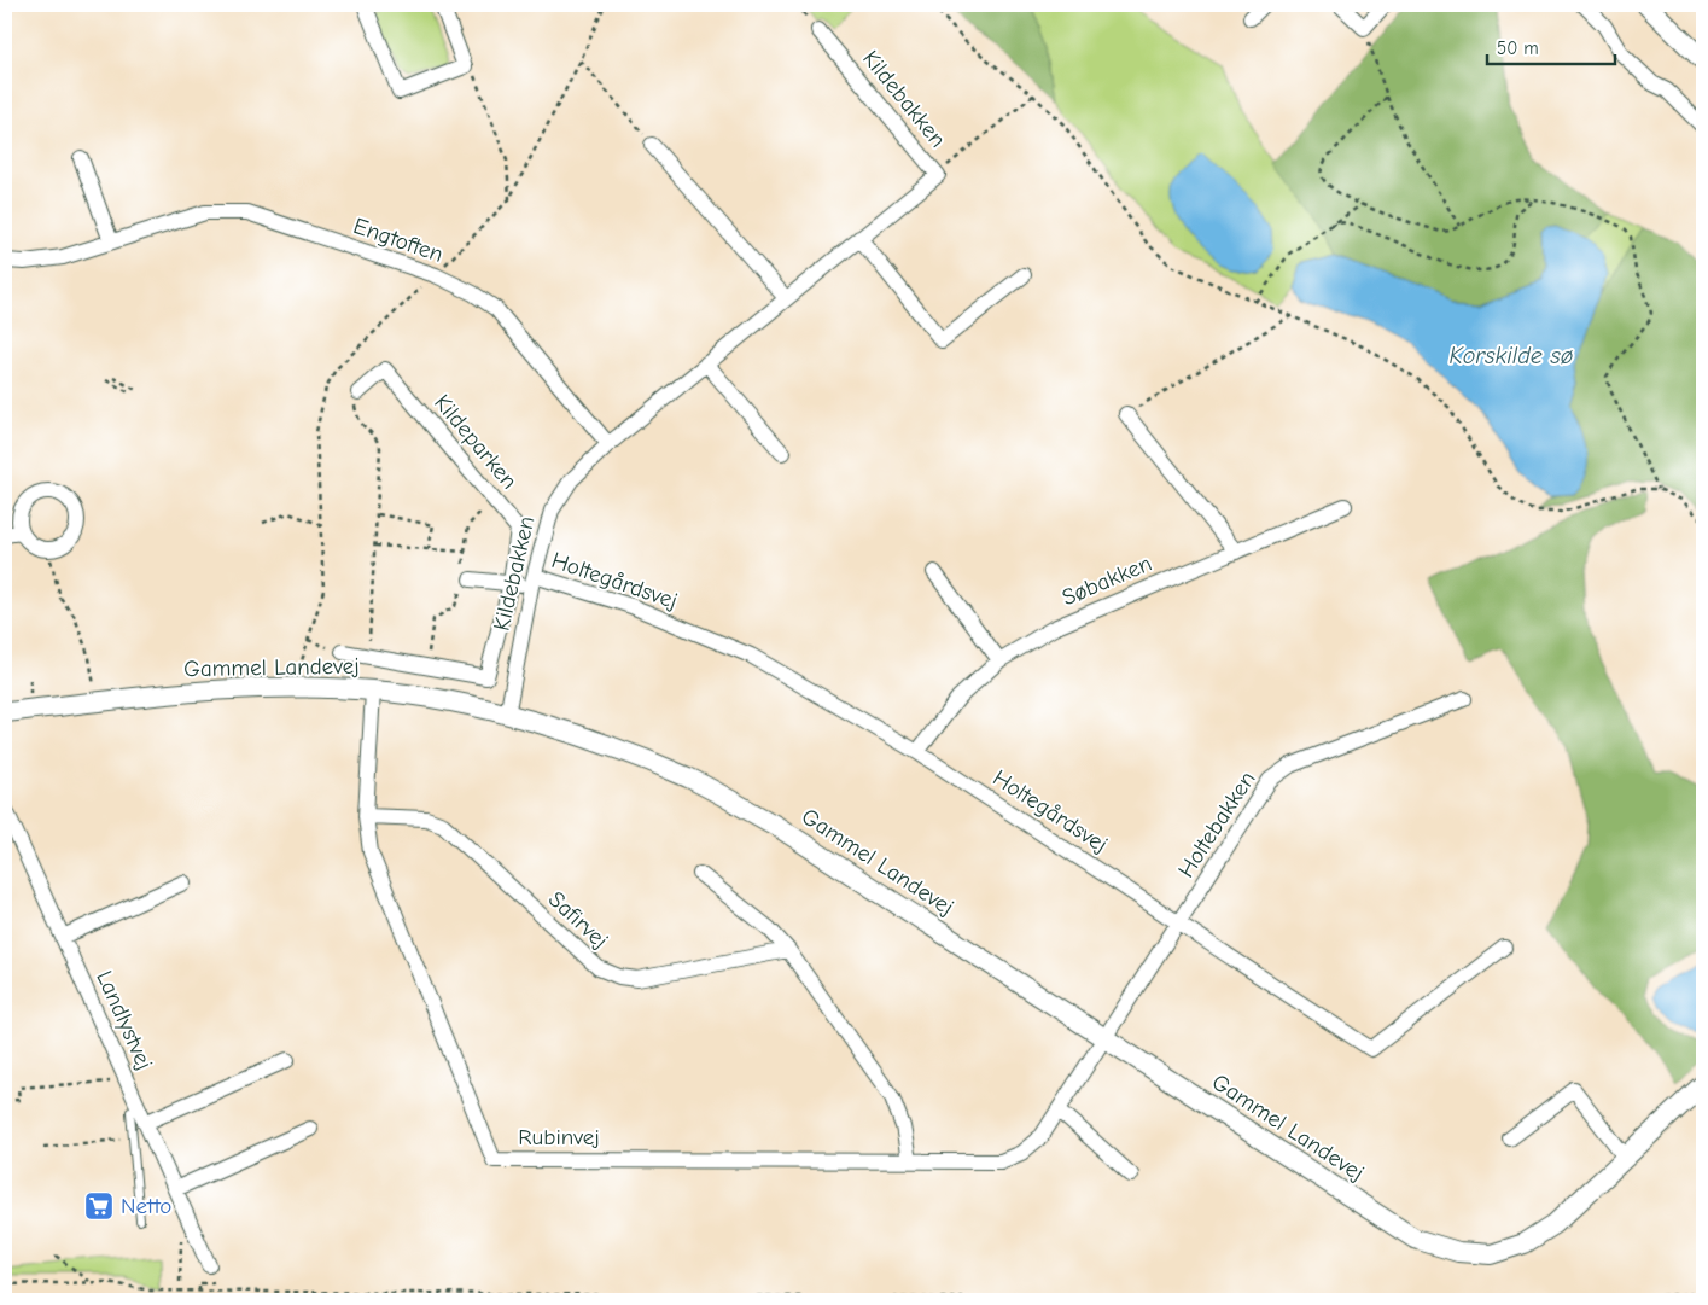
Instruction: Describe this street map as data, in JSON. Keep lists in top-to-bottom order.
{
  "streets": {
    "street": [
      "Kildebakken",
      "Engtoften",
      "Kildeparken",
      "Holtegårdsvej",
      "Søbakken",
      "Gammel Landevej",
      "Holtebakken",
      "Safirvej",
      "Landlystvej",
      "Rubinvej"
    ]
  },
  "crossings": [
    ["Kildebakken", "Engtoften"],
    ["Kildebakken", "Holtegårdsvej"],
    ["Kildebakken", "Gammel Landevej"],
    ["Holtegårdsvej", "Søbakken"],
    ["Holtegårdsvej", "Holtebakken"],
    ["Gammel Landevej", "Holtebakken"],
    ["Gammel Landevej", "Rubinvej"],
    ["Holtebakken", "Rubinvej"],
    ["Safirvej", "Rubinvej"]
  ],
  "water": ["Korskilde sø"],
  "places": {
    "supermarket": ["Netto"]
  },
  "scale_bar": "50 m"
}
